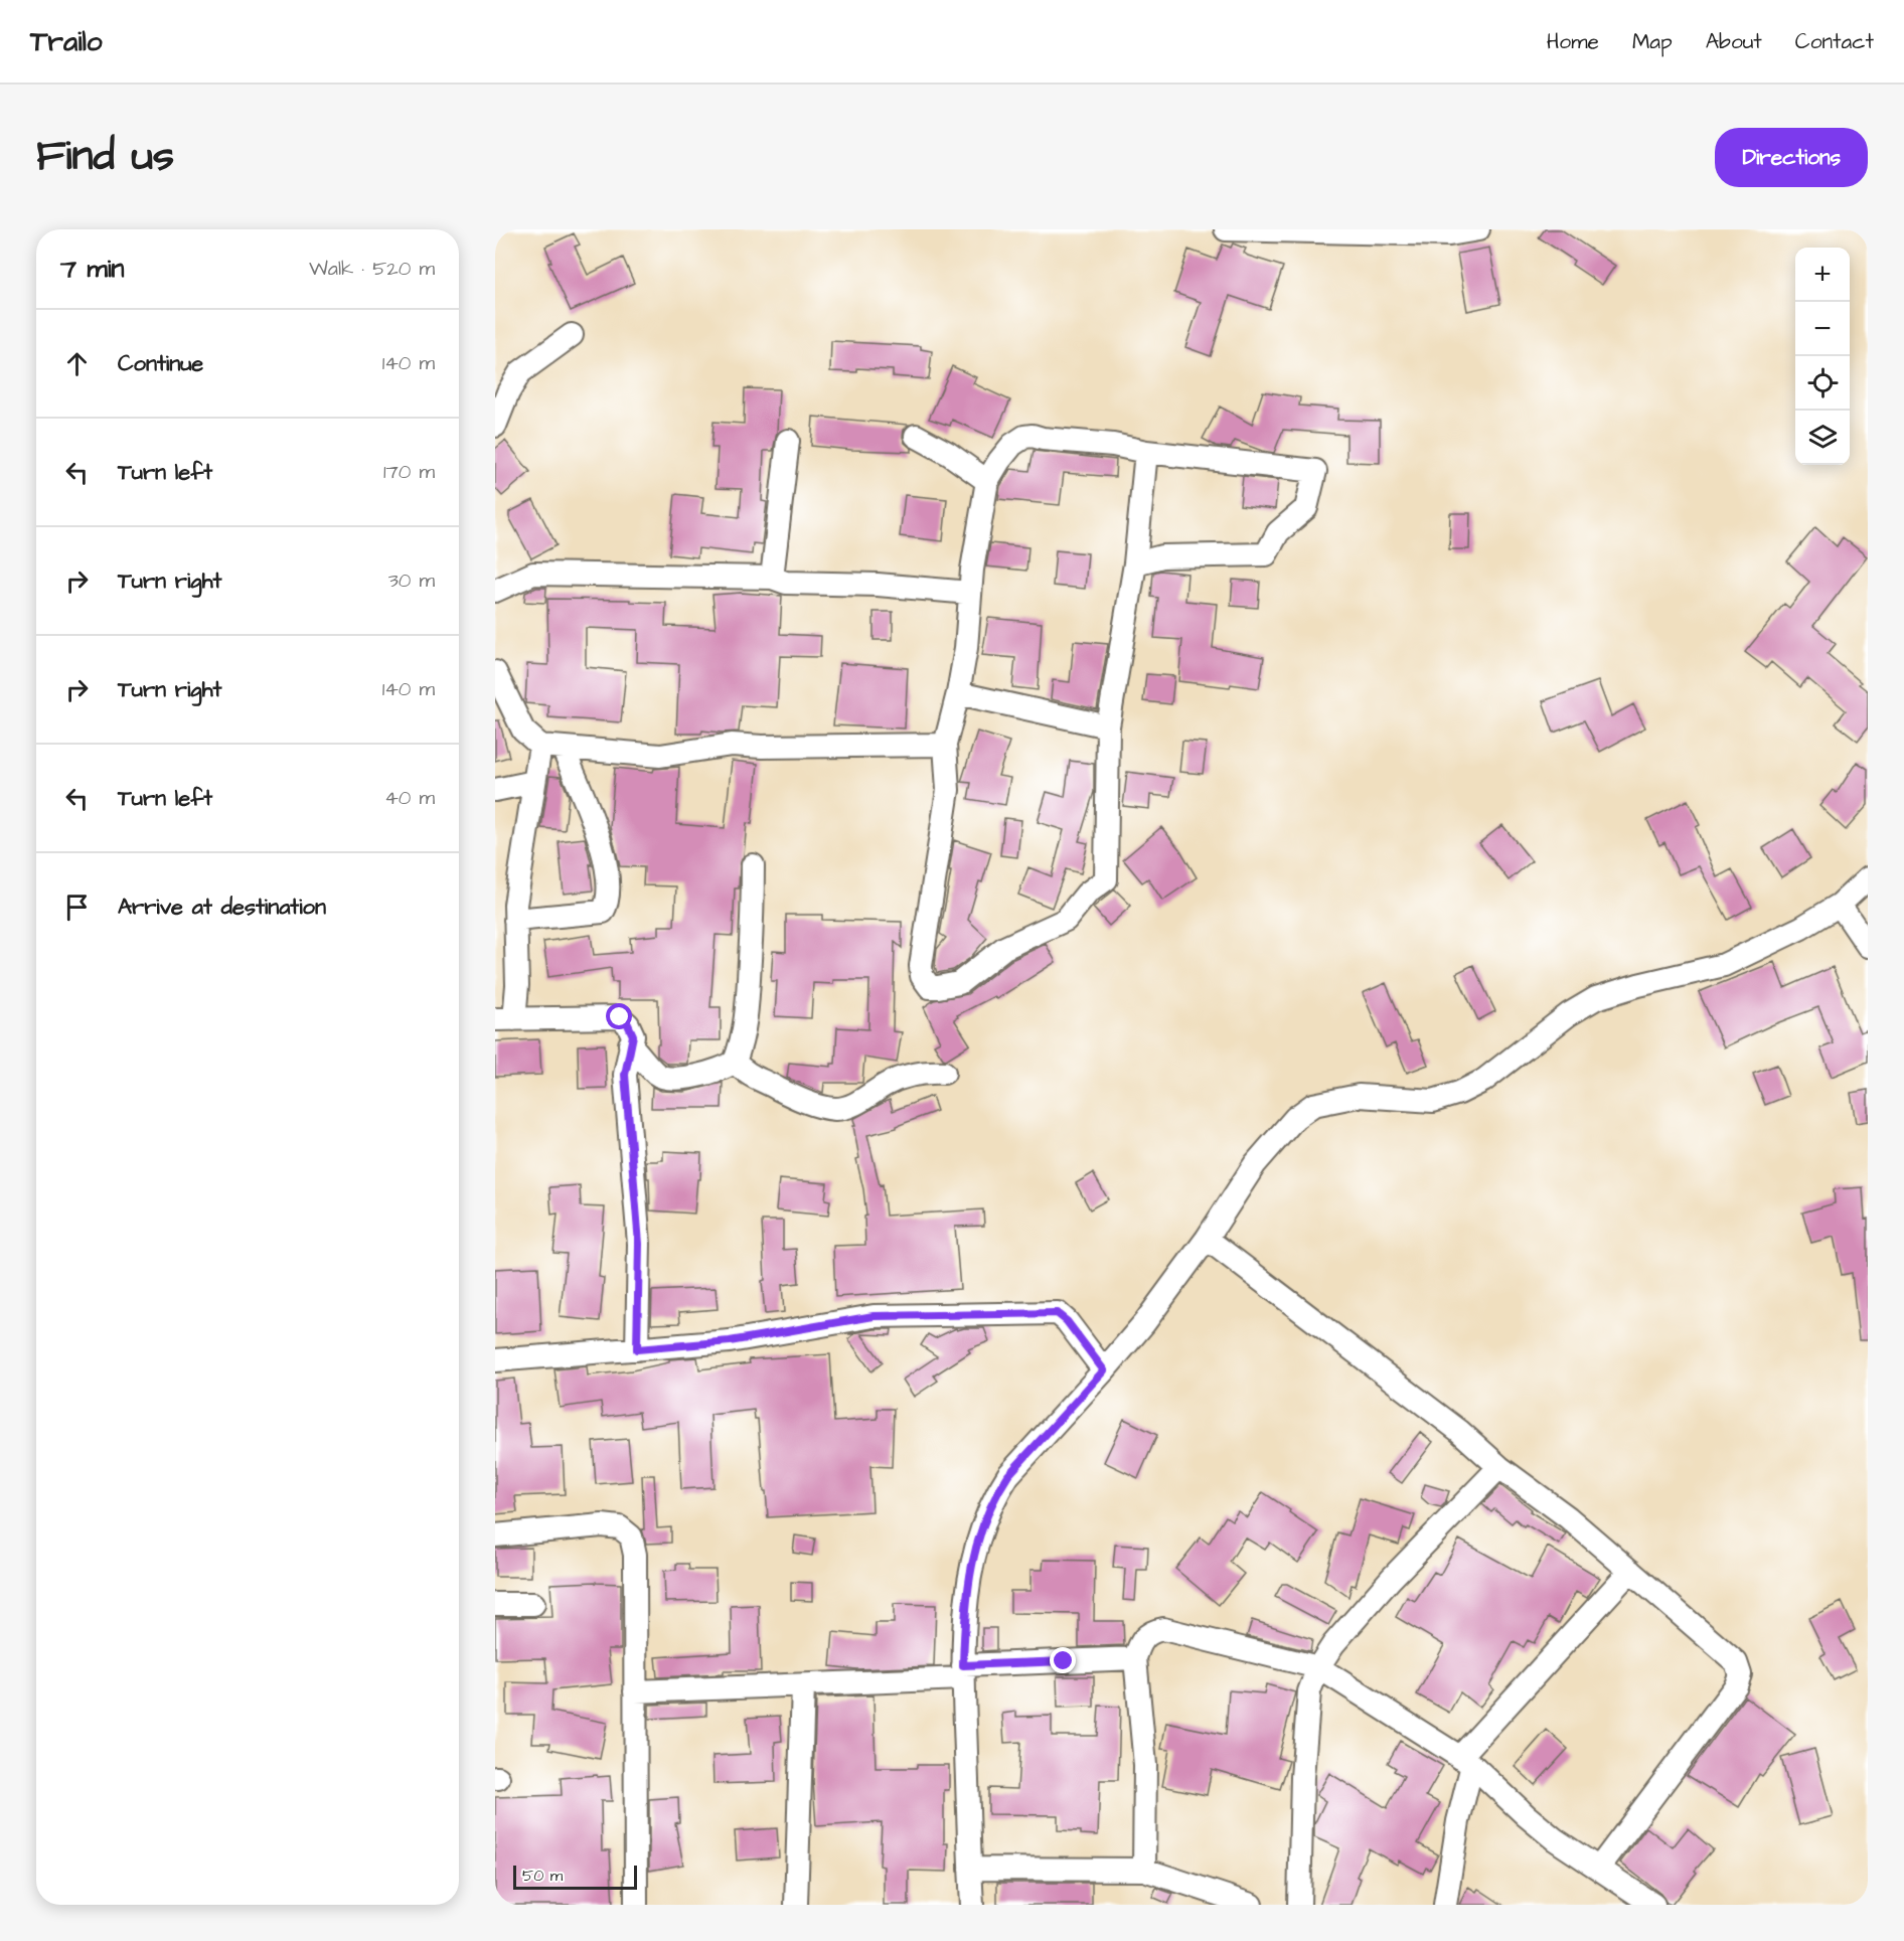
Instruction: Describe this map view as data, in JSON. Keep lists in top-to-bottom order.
{
  "scale_bar": "50 m",
  "page": {
    "header": "Trailo",
    "nav": [
      "Home",
      "Map",
      "About",
      "Contact"
    ],
    "title": "Find us",
    "buttons": "Directions",
    "heading": ["7 min", "Walk · 520 m"],
    "map_buttons": ["+", "−"],
    "list": [
      ["Continue", "140 m"],
      ["Turn left", "170 m"],
      ["Turn right", "30 m"],
      ["Turn right", "140 m"],
      ["Turn left", "40 m"],
      "Arrive at destination"
    ],
    "scale": "50 m"
  }
}
